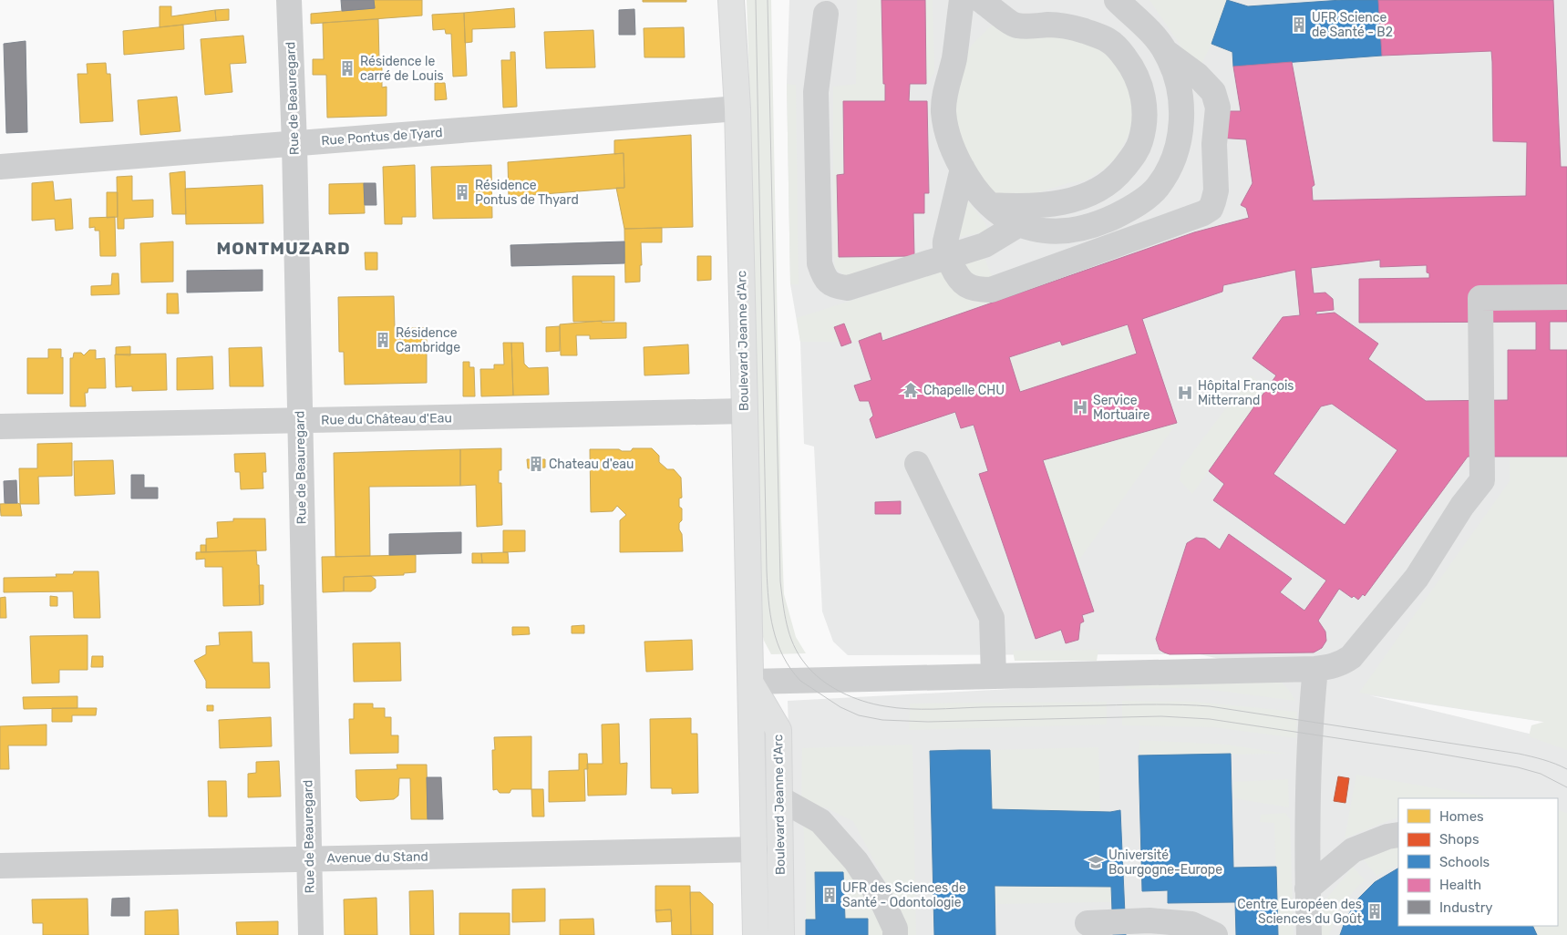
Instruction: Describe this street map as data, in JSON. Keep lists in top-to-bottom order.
{
  "streets": {
    "main road": ["Boulevard Jeanne d'Arc"],
    "street": [
      "Rue de Beauregard",
      "Rue Pontus de Tyard",
      "Rue du Château d'Eau",
      "Avenue du Stand"
    ]
  },
  "crossings": [
    ["Rue de Beauregard", "Rue Pontus de Tyard"],
    ["Rue de Beauregard", "Rue du Château d'Eau"],
    ["Rue de Beauregard", "Avenue du Stand"],
    ["Rue Pontus de Tyard", "Boulevard Jeanne d'Arc"],
    ["Boulevard Jeanne d'Arc", "Rue du Château d'Eau"],
    ["Boulevard Jeanne d'Arc", "Avenue du Stand"]
  ],
  "districts": ["MONTMUZARD"],
  "places": {
    "building": [
      "UFR Science de Santé - B2",
      "Résidence le carré de Louis",
      "Résidence Pontus de Thyard",
      "Résidence Cambridge",
      "Chateau d'eau",
      "UFR des Sciences de Santé - Odontologie",
      "Centre Européen des Sciences du Goût"
    ],
    "temple": ["Chapelle CHU"],
    "hospital": ["Hôpital François Mitterrand", "Service Mortuaire"],
    "school or university": ["Université Bourgogne-Europe"]
  },
  "legend": [
    "Homes",
    "Shops",
    "Schools",
    "Health",
    "Industry"
  ]
}
